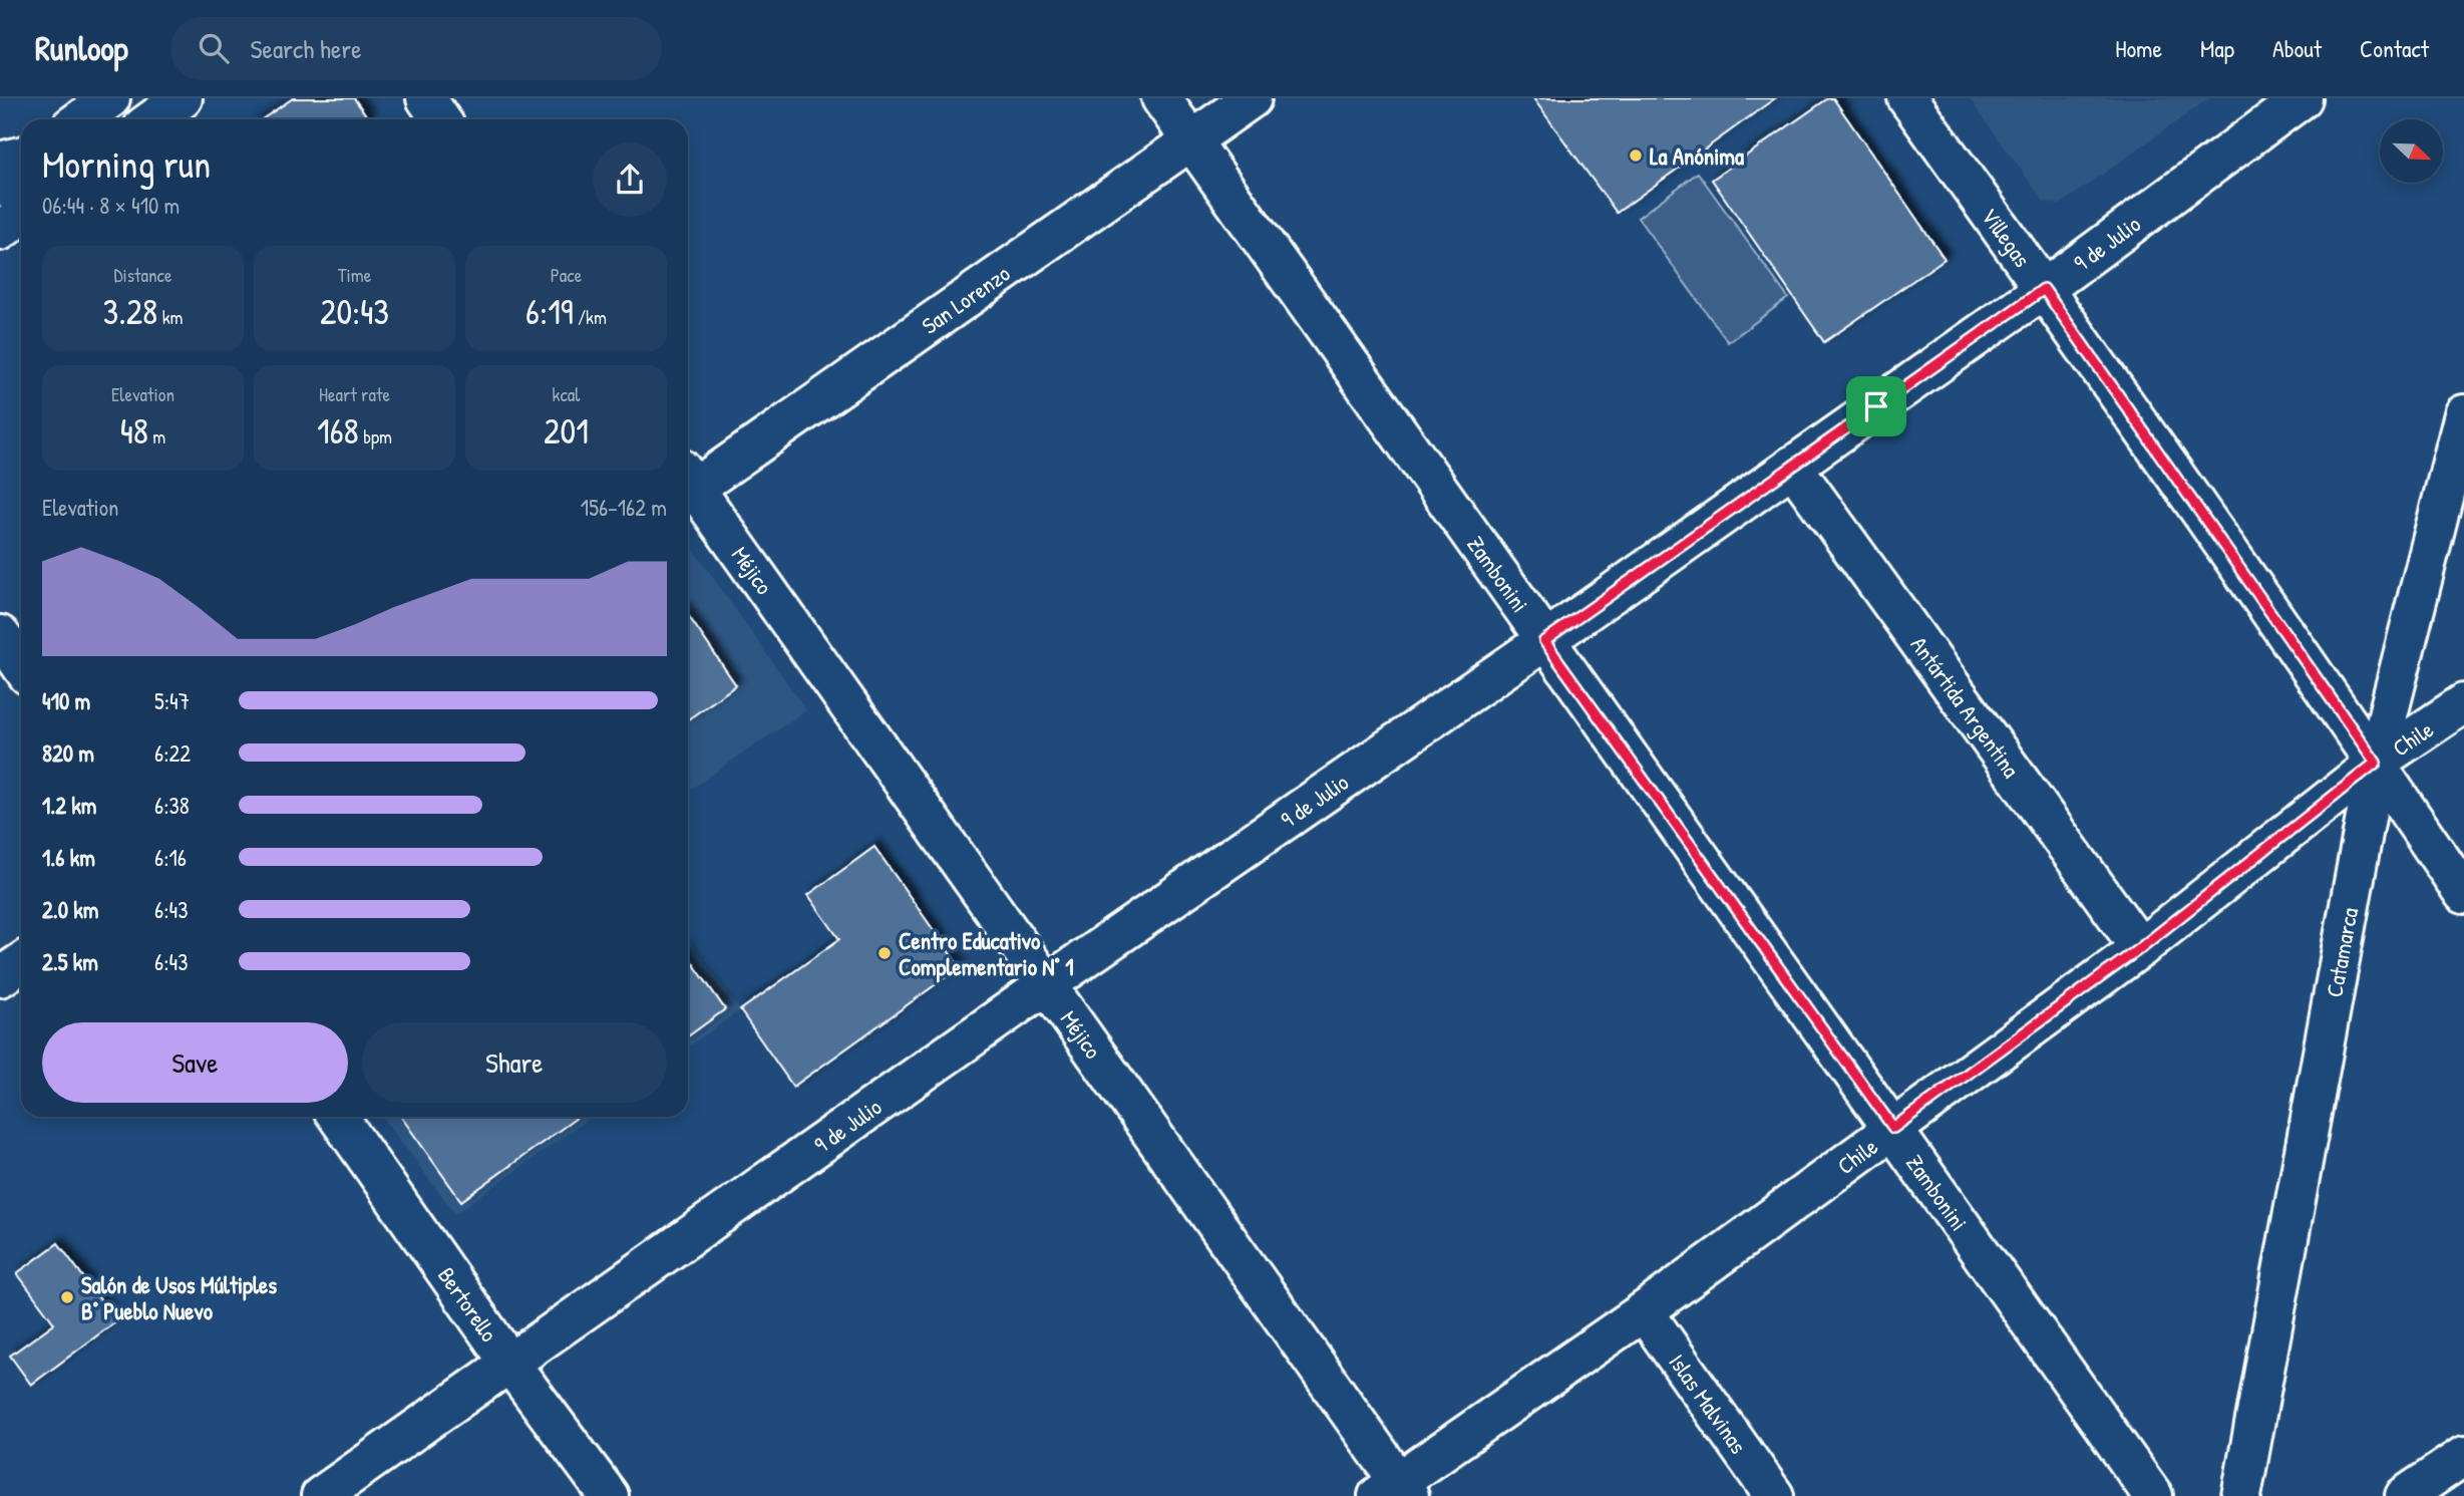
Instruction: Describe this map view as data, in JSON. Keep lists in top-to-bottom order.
{
  "streets": {
    "street": [
      "Villegas",
      "9 de Julio",
      "San Lorenzo",
      "Méjico",
      "Zambonini",
      "Antártida Argentina",
      "Chile",
      "Catamarca",
      "Bertorello",
      "Islas Malvinas"
    ]
  },
  "crossings": [
    ["Villegas", "9 de Julio"],
    ["Villegas", "Chile"],
    ["Villegas", "Catamarca"],
    ["9 de Julio", "Méjico"],
    ["9 de Julio", "Zambonini"],
    ["9 de Julio", "Antártida Argentina"],
    ["9 de Julio", "Bertorello"],
    ["San Lorenzo", "Zambonini"],
    ["Méjico", "Chile"],
    ["Zambonini", "Chile"],
    ["Antártida Argentina", "Chile"],
    ["Chile", "Catamarca"],
    ["Chile", "Islas Malvinas"]
  ],
  "places": ["La Anónima", "Centro Educativo Complementario N° 1", "Salón de Usos Múltiples B° Pueblo Nuevo"],
  "north": "bottom right",
  "page": {
    "header": "Runloop",
    "search": "Search here",
    "nav": [
      "Home",
      "Map",
      "About",
      "Contact"
    ],
    "heading": ["Morning run", "06:44 · 8 × 410 m"],
    "stats": [
      ["Distance", "3.28 km"],
      ["Time", "20:43"],
      ["Pace", "6:19 /km"],
      ["Elevation", "48 m"],
      ["Heart rate", "168 bpm"],
      ["kcal", "201"]
    ],
    "chart": ["Elevation", "156–162 m"],
    "list": [
      {
        "name": "410 m",
        "note": "5:47"
      },
      {
        "name": "820 m",
        "note": "6:22"
      },
      {
        "name": "1.2 km",
        "note": "6:38"
      },
      {
        "name": "1.6 km",
        "note": "6:16"
      },
      {
        "name": "2.0 km",
        "note": "6:43"
      },
      {
        "name": "2.5 km",
        "note": "6:43"
      }
    ],
    "buttons": ["Save", "Share"]
  }
}
